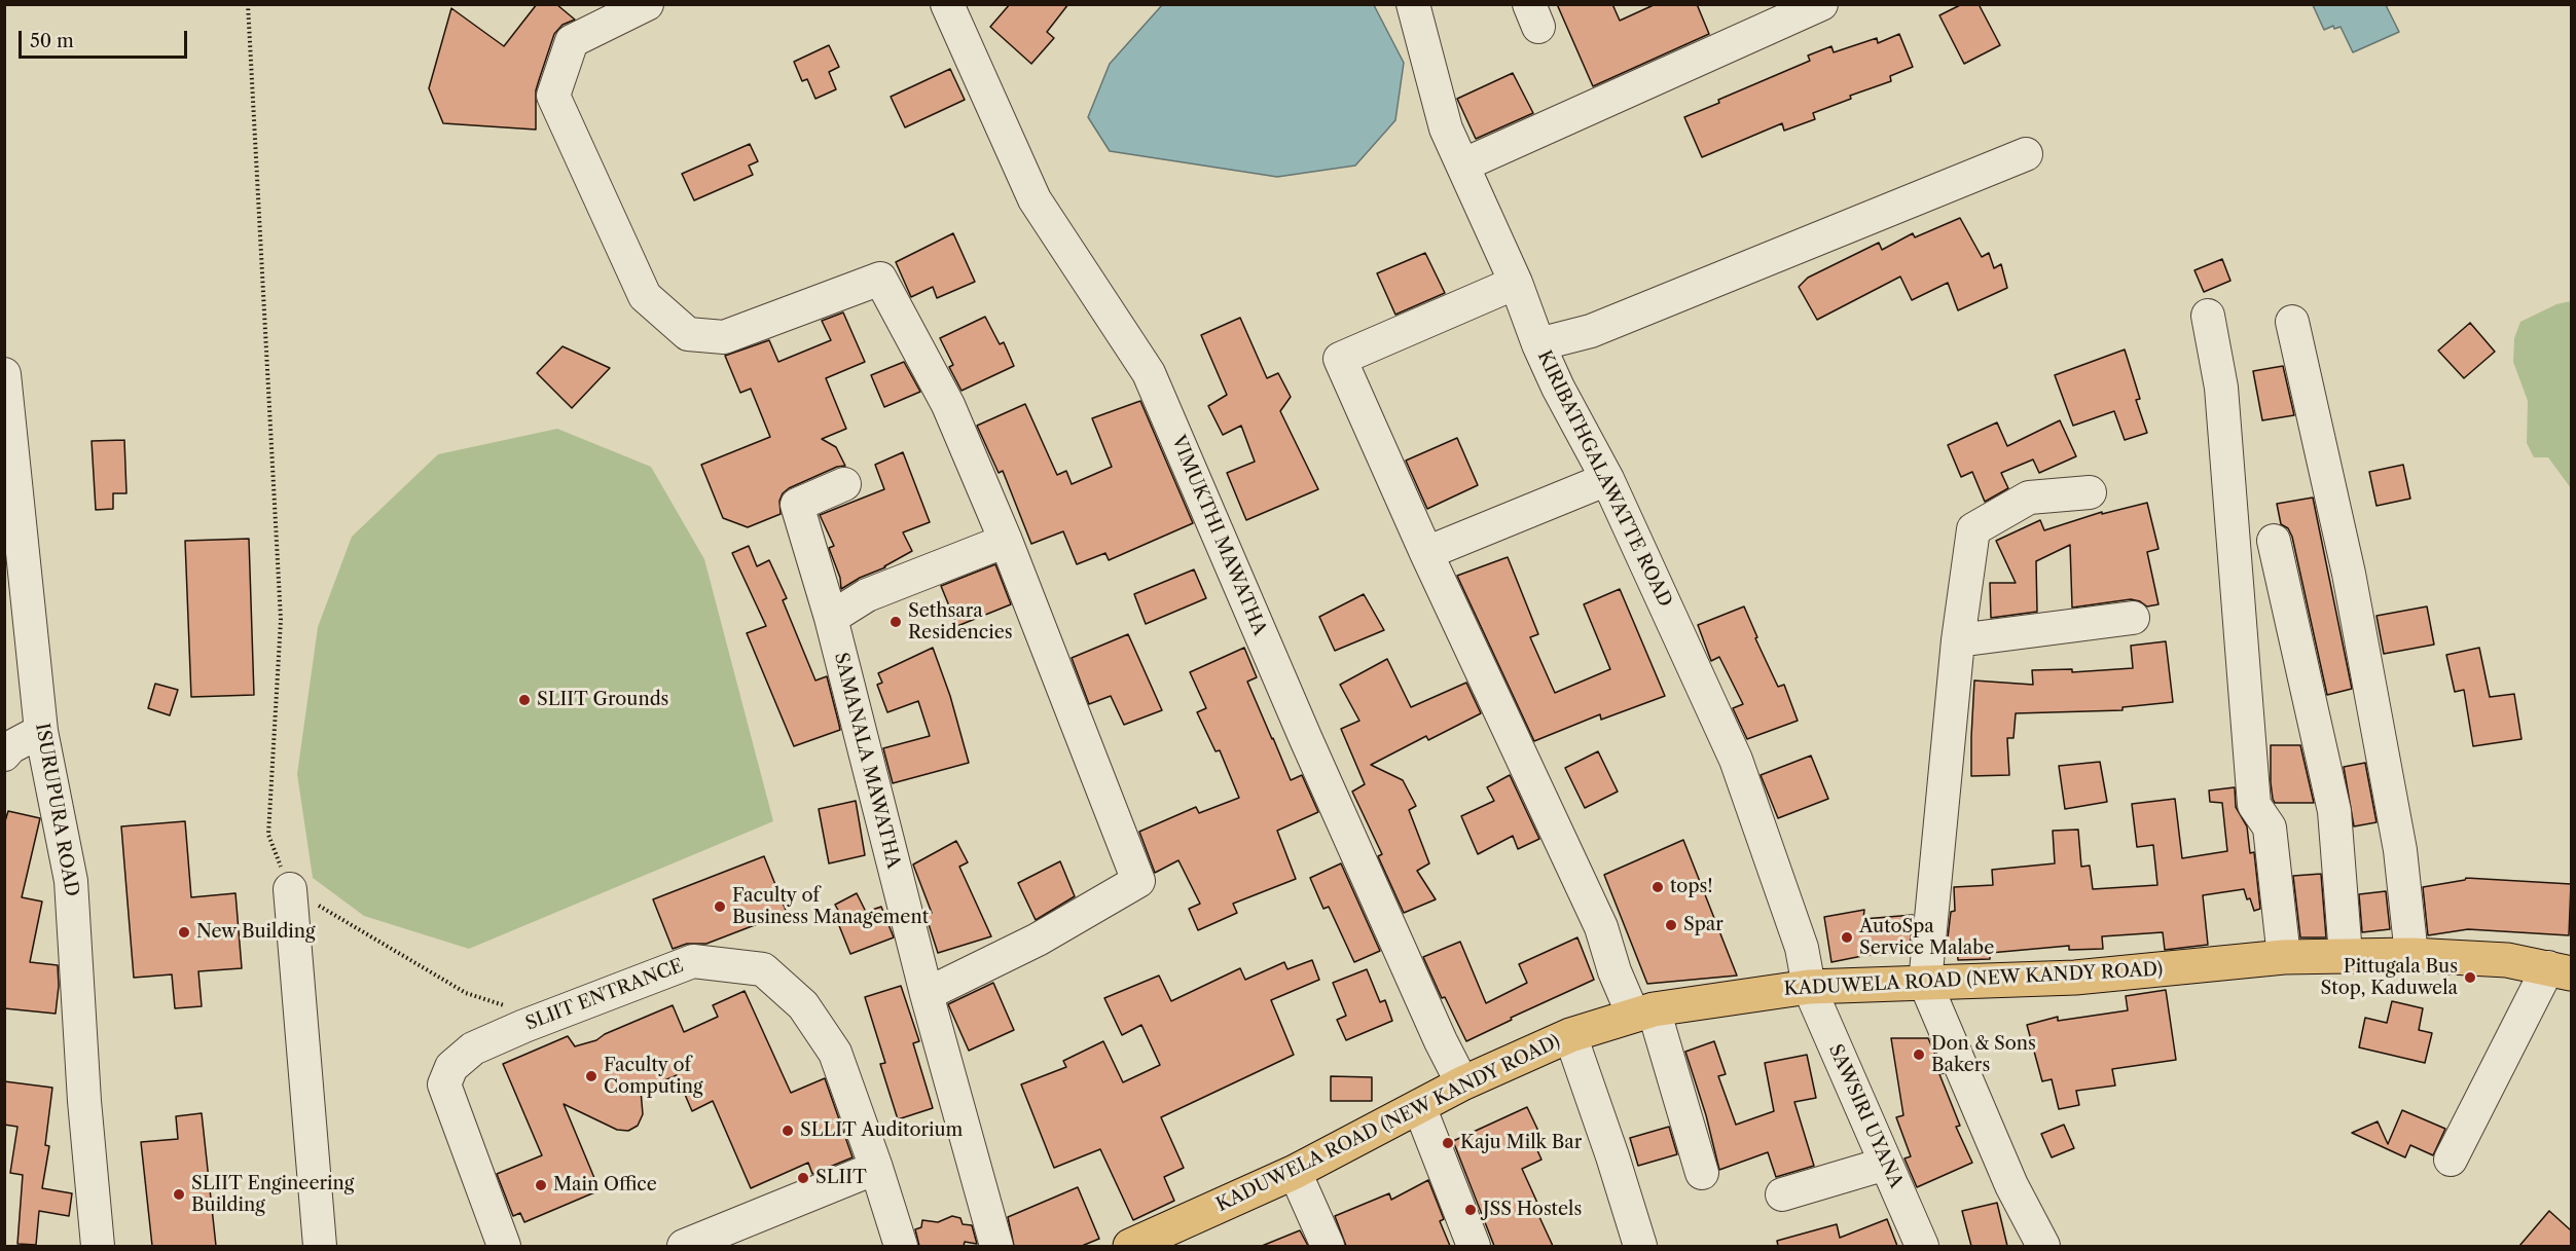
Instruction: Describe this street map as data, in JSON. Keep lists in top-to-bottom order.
{
  "streets": {
    "main road": ["KADUWELA ROAD (NEW KANDY ROAD)"],
    "street": [
      "KIRIBATHGALAWATTE ROAD",
      "VIMUKTHI MAWATHA",
      "SAMANALA MAWATHA",
      "ISURUPURA ROAD",
      "SLIIT ENTRANCE",
      "SAWSIRI UYANA"
    ]
  },
  "crossings": [
    ["KIRIBATHGALAWATTE ROAD", "KADUWELA ROAD (NEW KANDY ROAD)"],
    ["KIRIBATHGALAWATTE ROAD", "SAWSIRI UYANA"],
    ["VIMUKTHI MAWATHA", "KADUWELA ROAD (NEW KANDY ROAD)"],
    ["KADUWELA ROAD (NEW KANDY ROAD)", "SAWSIRI UYANA"]
  ],
  "places": [
    "Sethsara Residencies",
    "SLIIT Grounds",
    "tops!",
    "Faculty of Business Management",
    "Spar",
    "New Building",
    "AutoSpa Service Malabe",
    "Pittugala Bus Stop, Kaduwela",
    "Don & Sons Bakers",
    "Faculty of Computing",
    "SLLIT Auditorium",
    "Kaju Milk Bar",
    "SLIIT",
    "Main Office",
    "SLIIT Engineering Building",
    "JSS Hostels"
  ],
  "scale_bar": "50 m"
}
